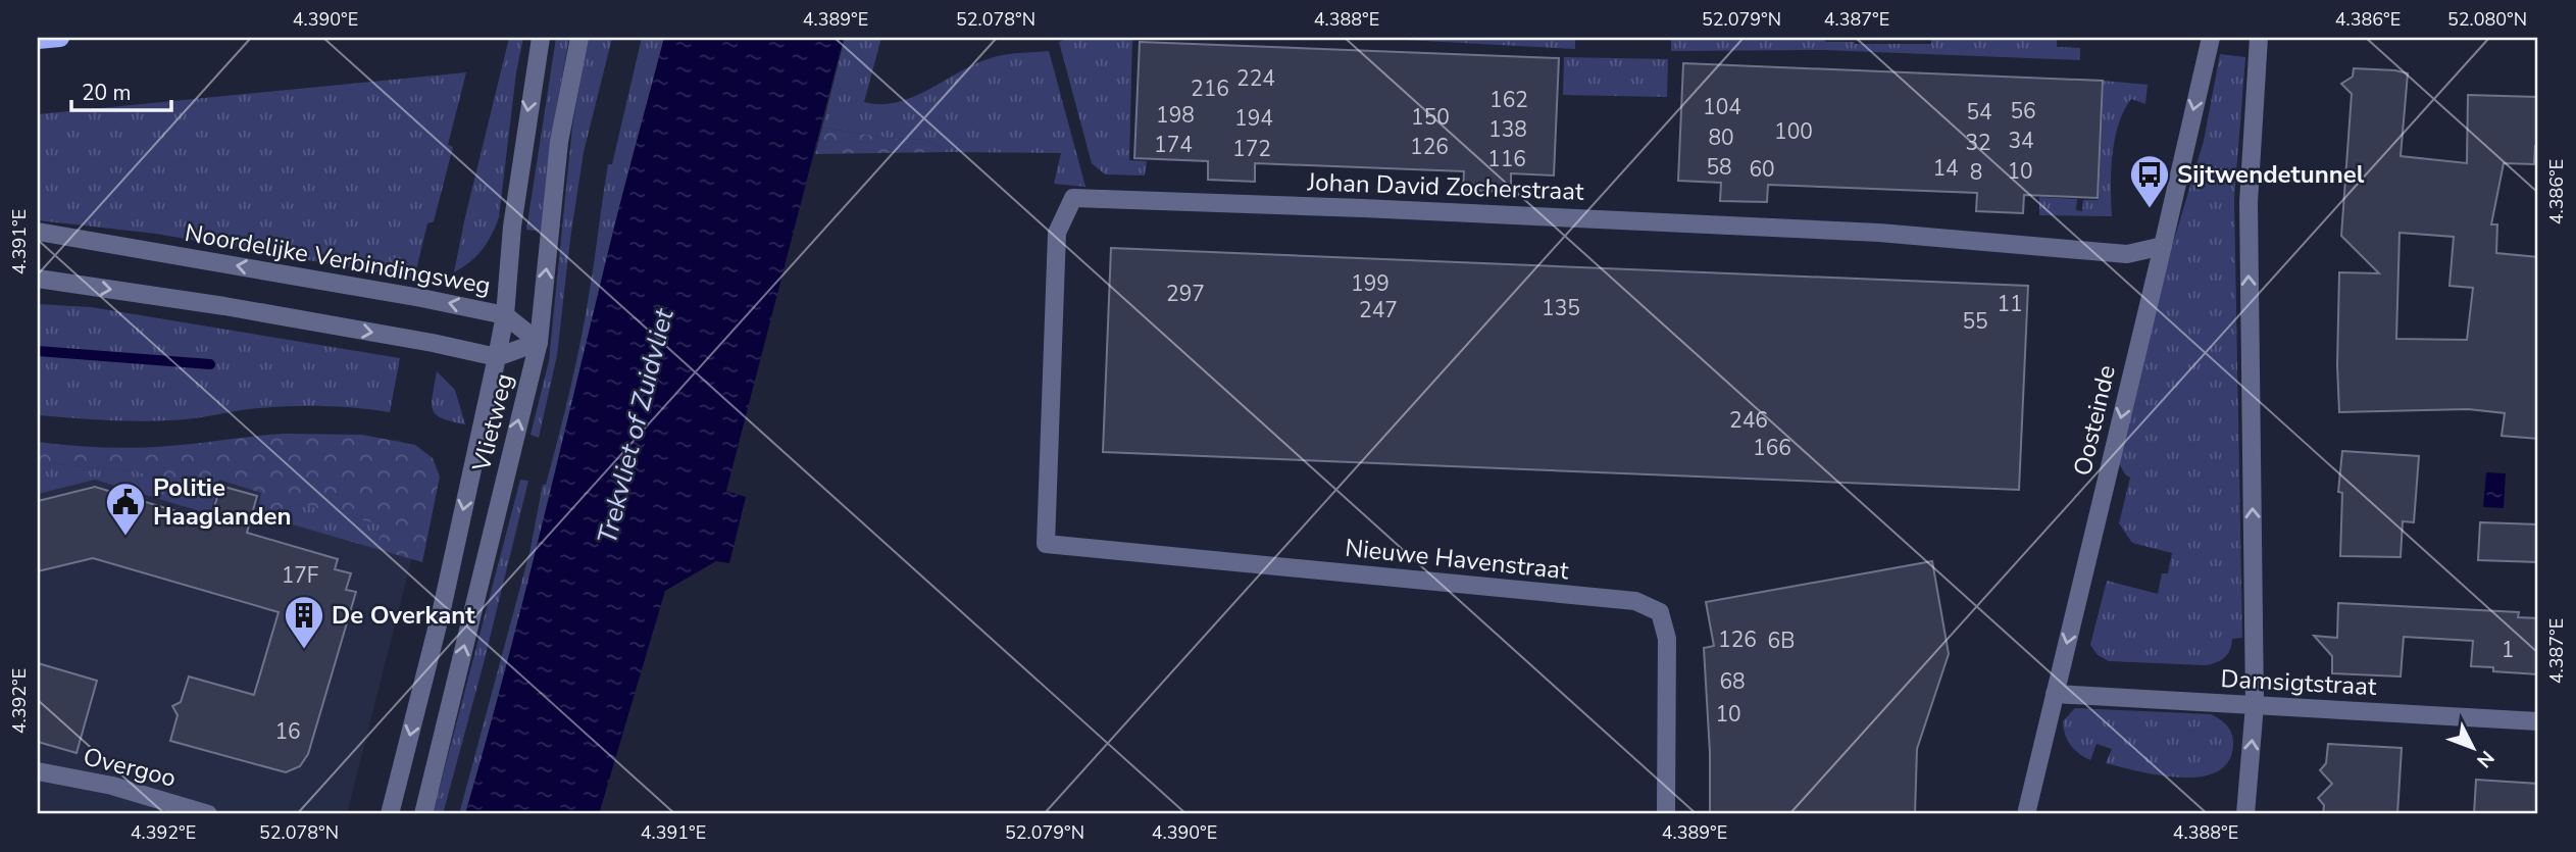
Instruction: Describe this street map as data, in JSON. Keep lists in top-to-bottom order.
{
  "streets": {
    "street": [
      "Johan David Zocherstraat",
      "Noordelijke Verbindingsweg",
      "Oosteinde",
      "Vlietweg",
      "Nieuwe Havenstraat",
      "Damsigtstraat",
      "Overgoo"
    ]
  },
  "crossings": [
    ["Johan David Zocherstraat", "Oosteinde"],
    ["Johan David Zocherstraat", "Nieuwe Havenstraat"],
    ["Noordelijke Verbindingsweg", "Vlietweg"],
    ["Oosteinde", "Damsigtstraat"]
  ],
  "water": ["Trekvliet of Zuidvliet"],
  "places": {
    "bus stop": ["Sijtwendetunnel"],
    "public building": ["Politie Haaglanden"],
    "building": ["De Overkant"]
  },
  "house_numbers": [
    "224",
    "216",
    "162",
    "104",
    "56",
    "54",
    "198",
    "150",
    "194",
    "138",
    "100",
    "80",
    "34",
    "32",
    "174",
    "126",
    "172",
    "116",
    "58",
    "14",
    "60",
    "10",
    "8",
    "199",
    "297",
    "11",
    "135",
    "247",
    "55",
    "246",
    "166",
    "17F",
    "126",
    "6B",
    "1",
    "68",
    "10",
    "16"
  ],
  "scale_bar": "20 m",
  "north": "bottom right",
  "coordinates": [
    "4.390°E",
    "4.389°E",
    "52.078°N",
    "4.388°E",
    "52.079°N",
    "4.387°E",
    "4.386°E",
    "52.080°N",
    "4.391°E",
    "4.392°E"
  ]
}
